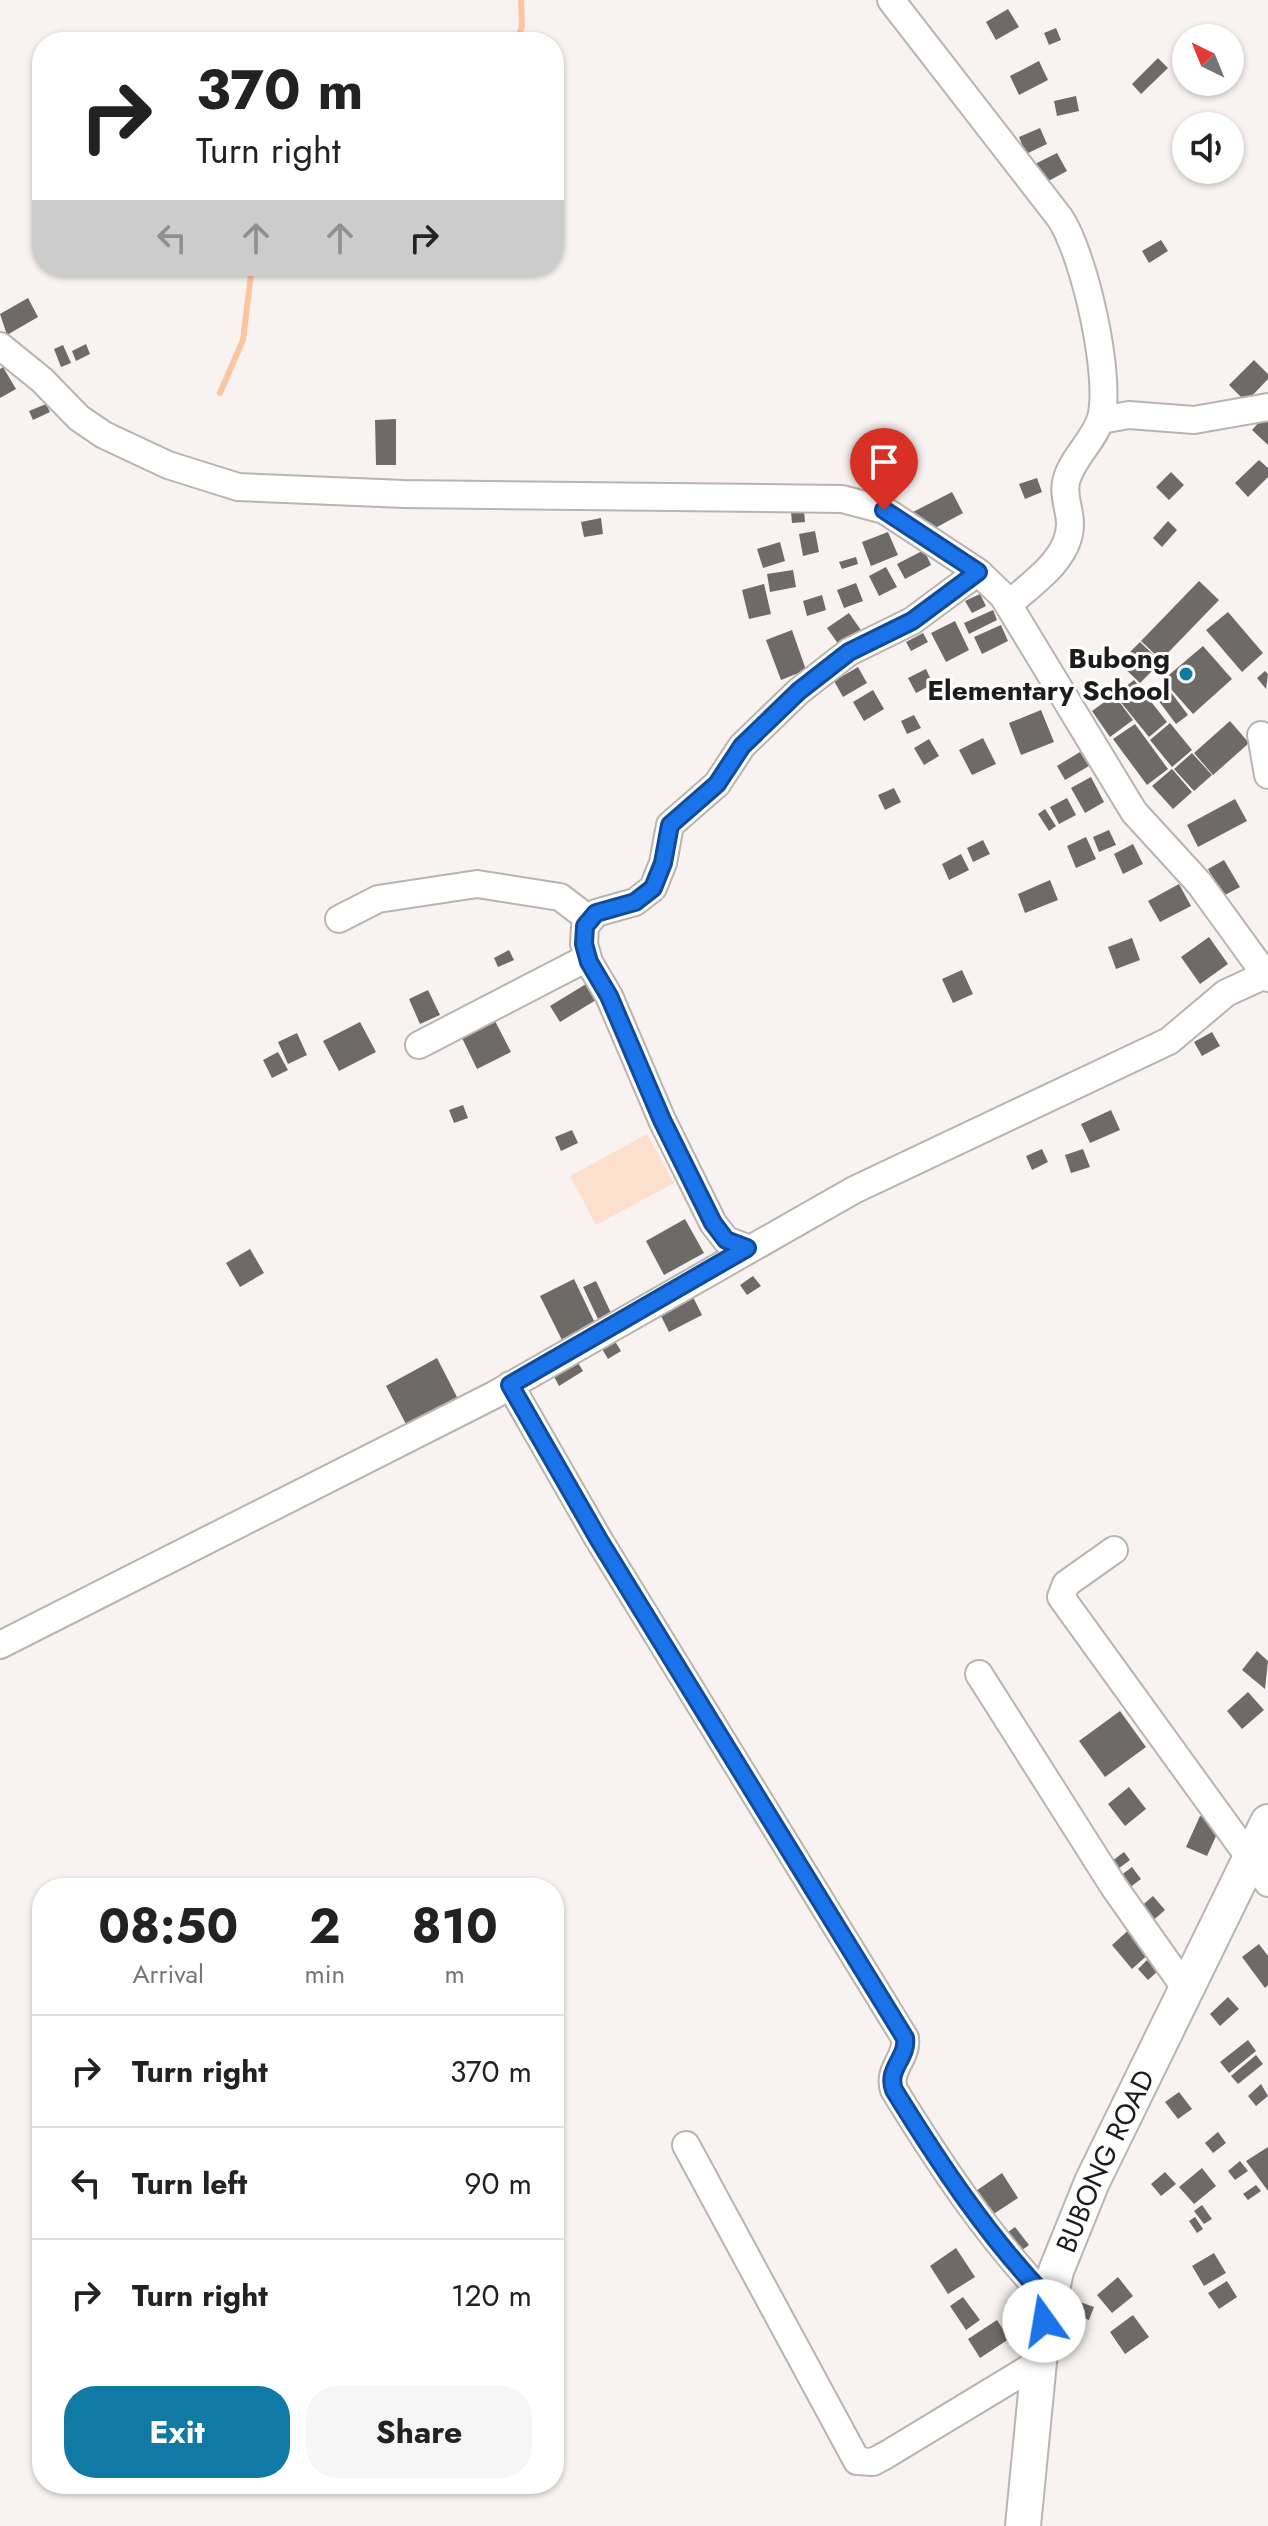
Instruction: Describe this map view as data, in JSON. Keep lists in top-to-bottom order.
{
  "streets": {
    "main road": ["BUBONG ROAD"]
  },
  "places": ["Bubong Elementary School"],
  "north": "top left",
  "page": {
    "turn": ["370 m", "Turn right"],
    "eta": [
      "08:50",
      "Arrival",
      "2",
      "min",
      "810",
      "m"
    ],
    "list": [
      {
        "name": "Turn right",
        "value": "370 m"
      },
      {
        "name": "Turn left",
        "value": "90 m"
      },
      {
        "name": "Turn right",
        "value": "120 m"
      }
    ],
    "buttons": ["Exit", "Share"]
  }
}
